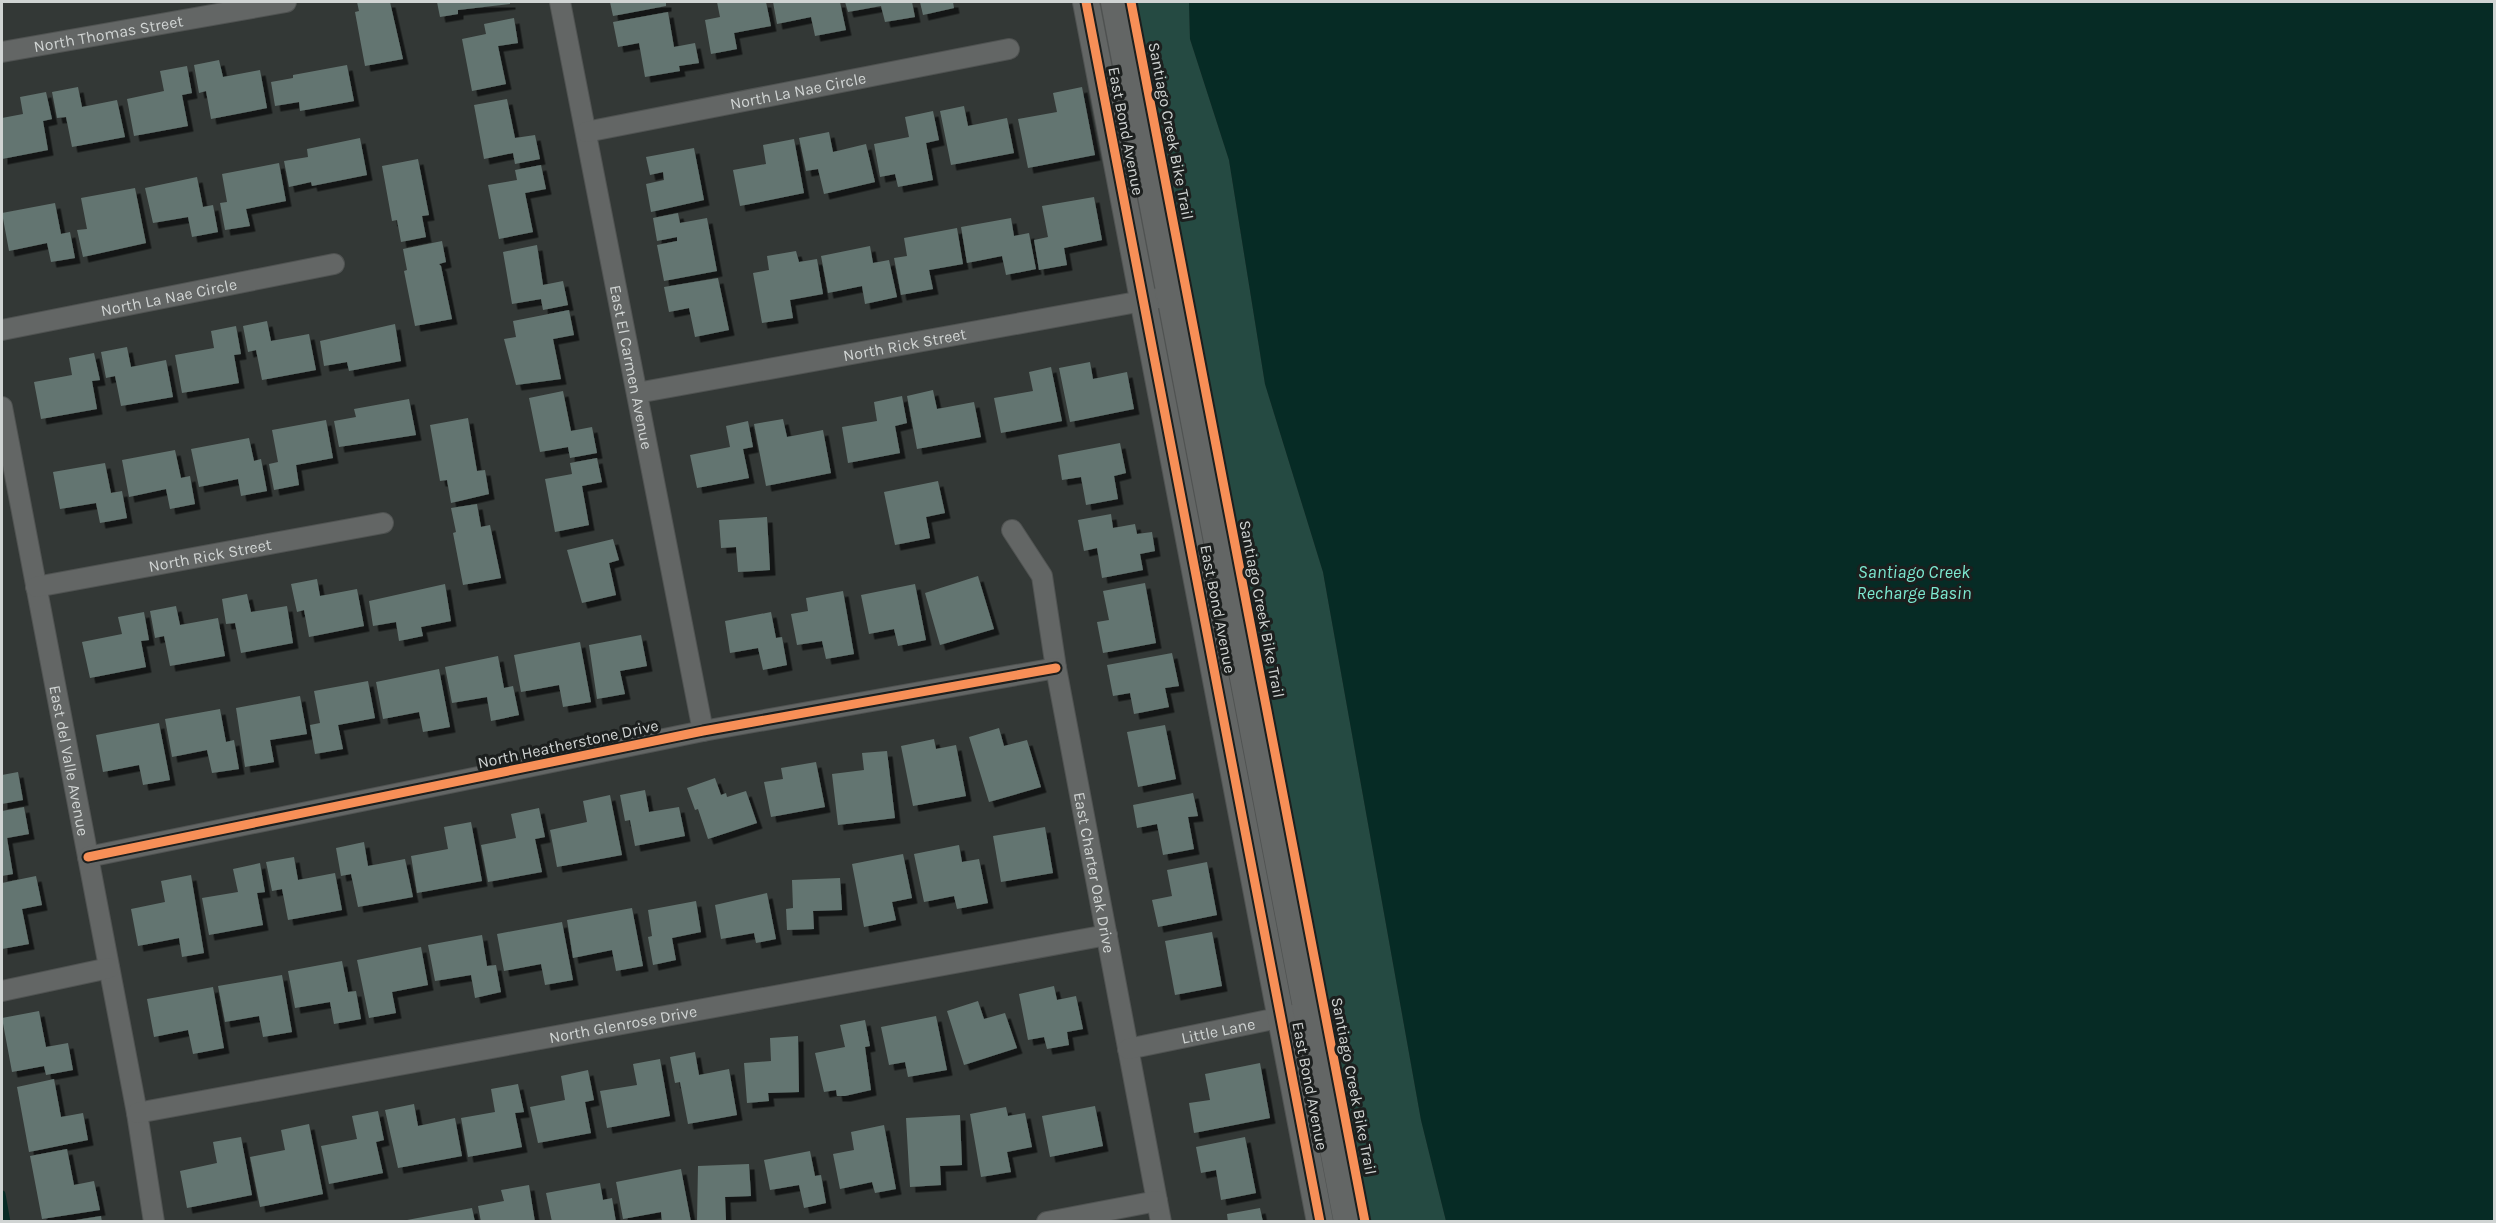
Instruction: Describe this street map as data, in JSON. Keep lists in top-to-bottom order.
{
  "streets": {
    "street": [
      "North Thomas Street",
      "North La Nae Circle",
      "East Bond Avenue",
      "North Rick Street",
      "East El Carmen Avenue",
      "North Heatherstone Drive",
      "East del Valle Avenue",
      "East Charter Oak Drive",
      "North Glenrose Drive",
      "Little Lane"
    ],
    "cycle path": ["Santiago Creek Bike Trail"]
  },
  "crossings": [
    ["North La Nae Circle", "East El Carmen Avenue"],
    ["East Bond Avenue", "North Rick Street"],
    ["East Bond Avenue", "Little Lane"],
    ["North Rick Street", "East El Carmen Avenue"],
    ["North Rick Street", "East del Valle Avenue"],
    ["East El Carmen Avenue", "North Heatherstone Drive"],
    ["North Heatherstone Drive", "East del Valle Avenue"],
    ["North Heatherstone Drive", "East Charter Oak Drive"],
    ["East del Valle Avenue", "North Glenrose Drive"],
    ["East Charter Oak Drive", "North Glenrose Drive"],
    ["East Charter Oak Drive", "Little Lane"]
  ],
  "water": ["Santiago Creek Recharge Basin"]
}
